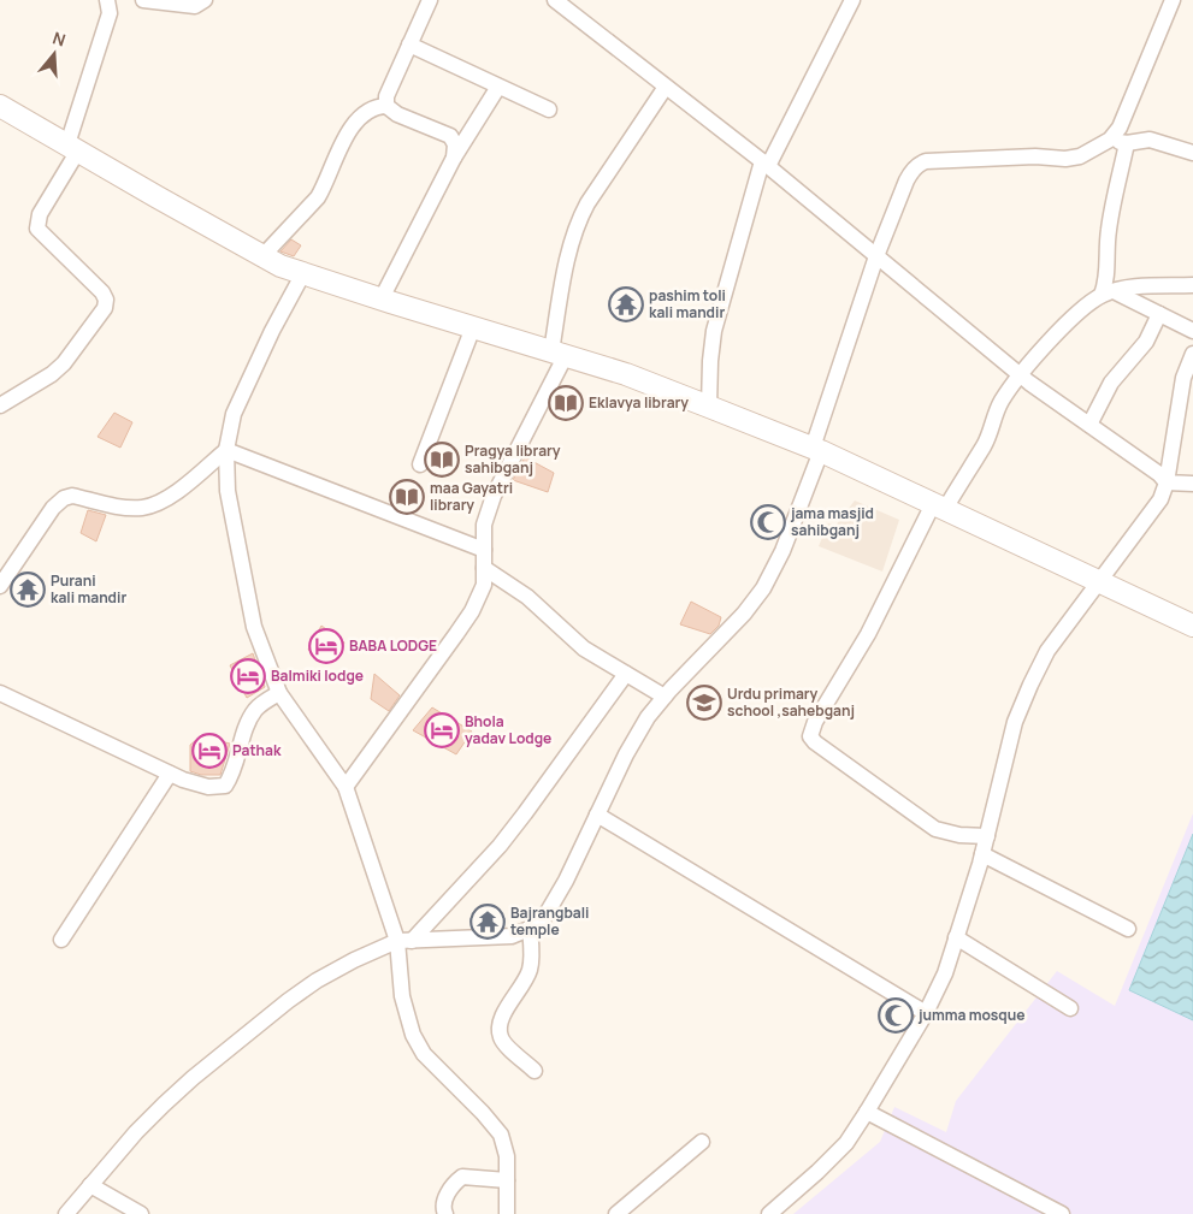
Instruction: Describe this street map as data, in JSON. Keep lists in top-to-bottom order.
{
  "places": {
    "temple": ["pashim toli kali mandir", "Purani kali mandir", "Bajrangbali temple"],
    "library": ["Eklavya library", "Pragya library sahibganj", "maa Gayatri library"],
    "mosque": ["jama masjid sahibganj", "jumma mosque"],
    "hotel": [
      "BABA LODGE",
      "Balmiki lodge",
      "Bhola yadav Lodge",
      "Pathak"
    ],
    "school or university": ["Urdu primary school ,sahebganj"]
  },
  "north": "top"
}
